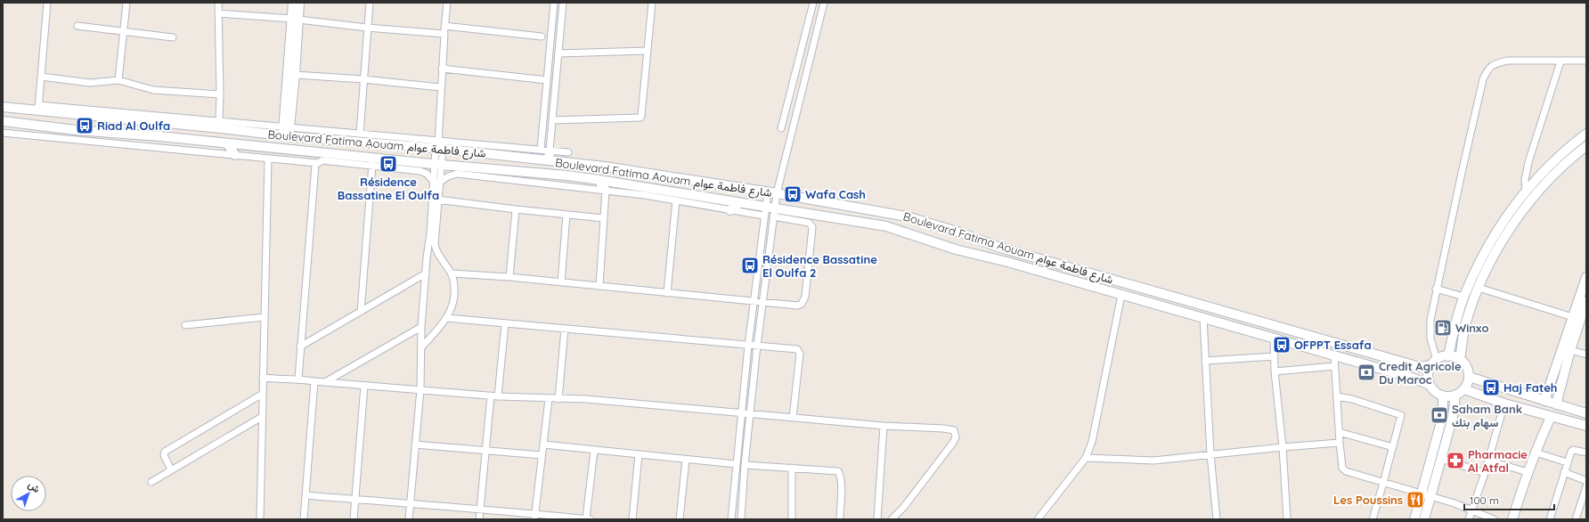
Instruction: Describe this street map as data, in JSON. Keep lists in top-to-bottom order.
{
  "streets": {
    "main road": ["Boulevard Fatima Aouam شارع فاطمة عوام"]
  },
  "places": {
    "bus stop": [
      "Riad Al Oulfa",
      "Résidence Bassatine El Oulfa",
      "Wafa Cash",
      "Résidence Bassatine El Oulfa 2",
      "OFPPT Essafa",
      "Haj Fateh"
    ],
    "fuel station": ["Winxo"],
    "bank": ["Credit Agricole Du Maroc", "Saham Bank سهام بنك"],
    "pharmacy": ["Pharmacie Al Atfal"],
    "restaurant": ["Les Poussins"]
  },
  "scale_bar": "100 m",
  "north": "top right"
}
